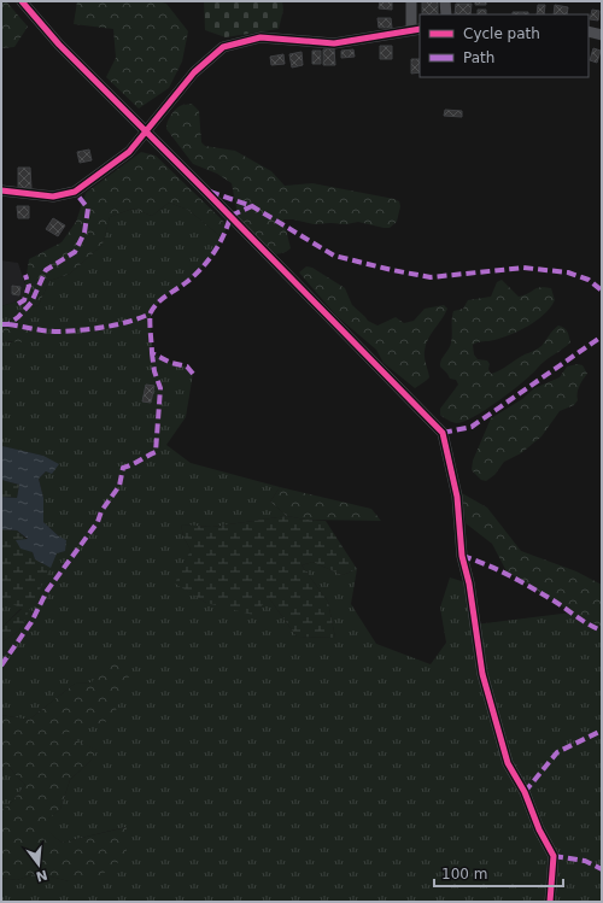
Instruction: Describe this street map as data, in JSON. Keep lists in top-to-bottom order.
{
  "legend": ["Cycle path", "Path"],
  "scale_bar": "100 m",
  "north": "bottom"
}
